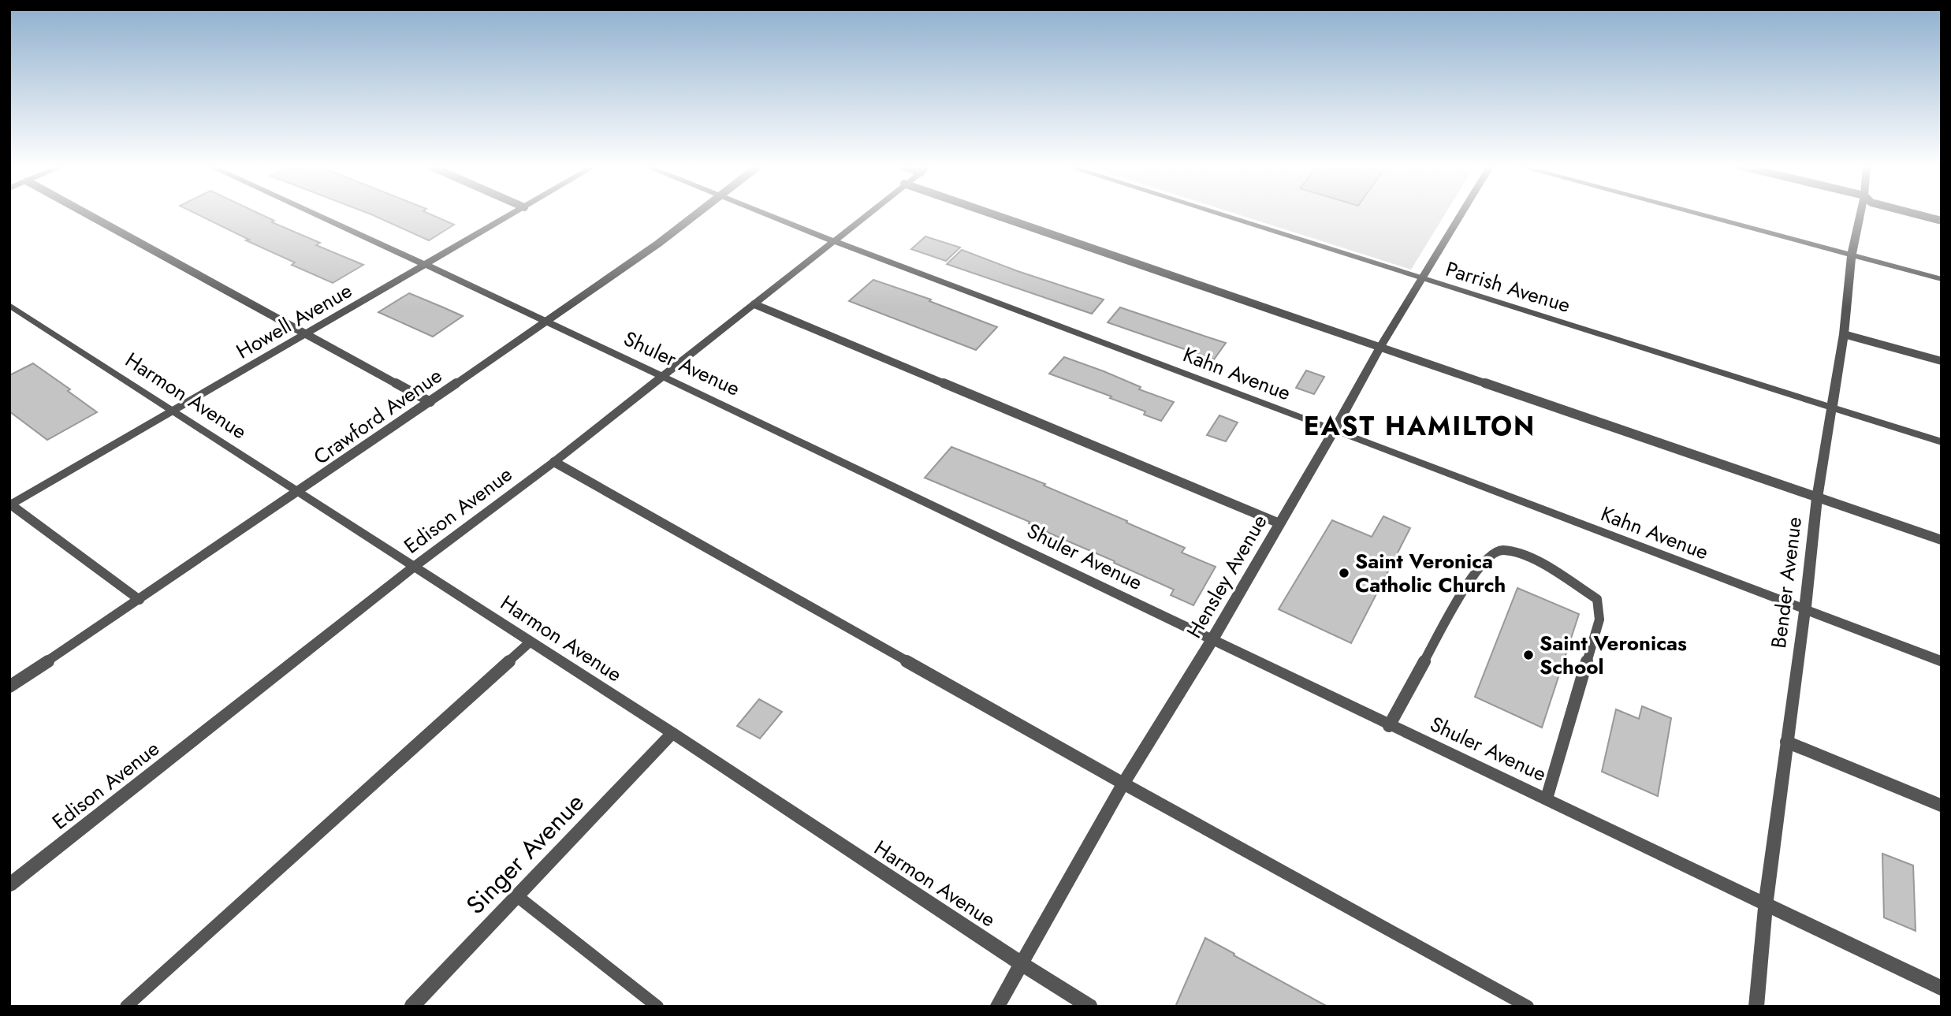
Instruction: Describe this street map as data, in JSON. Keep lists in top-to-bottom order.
{
  "streets": {
    "street": [
      "Parrish Avenue",
      "Howell Avenue",
      "Shuler Avenue",
      "Kahn Avenue",
      "Harmon Avenue",
      "Edison Avenue",
      "Hensley Avenue",
      "Bender Avenue",
      "Singer Avenue"
    ],
    "lane": ["Crawford Avenue"]
  },
  "crossings": [
    ["Parrish Avenue", "Hensley Avenue"],
    ["Parrish Avenue", "Bender Avenue"],
    ["Howell Avenue", "Shuler Avenue"],
    ["Howell Avenue", "Harmon Avenue"],
    ["Shuler Avenue", "Crawford Avenue"],
    ["Shuler Avenue", "Edison Avenue"],
    ["Shuler Avenue", "Hensley Avenue"],
    ["Shuler Avenue", "Bender Avenue"],
    ["Kahn Avenue", "Edison Avenue"],
    ["Kahn Avenue", "Hensley Avenue"],
    ["Kahn Avenue", "Bender Avenue"],
    ["Harmon Avenue", "Crawford Avenue"],
    ["Harmon Avenue", "Edison Avenue"],
    ["Harmon Avenue", "Hensley Avenue"],
    ["Harmon Avenue", "Singer Avenue"]
  ],
  "districts": ["EAST HAMILTON"],
  "places": ["Saint Veronica Catholic Church", "Saint Veronicas School"]
}
